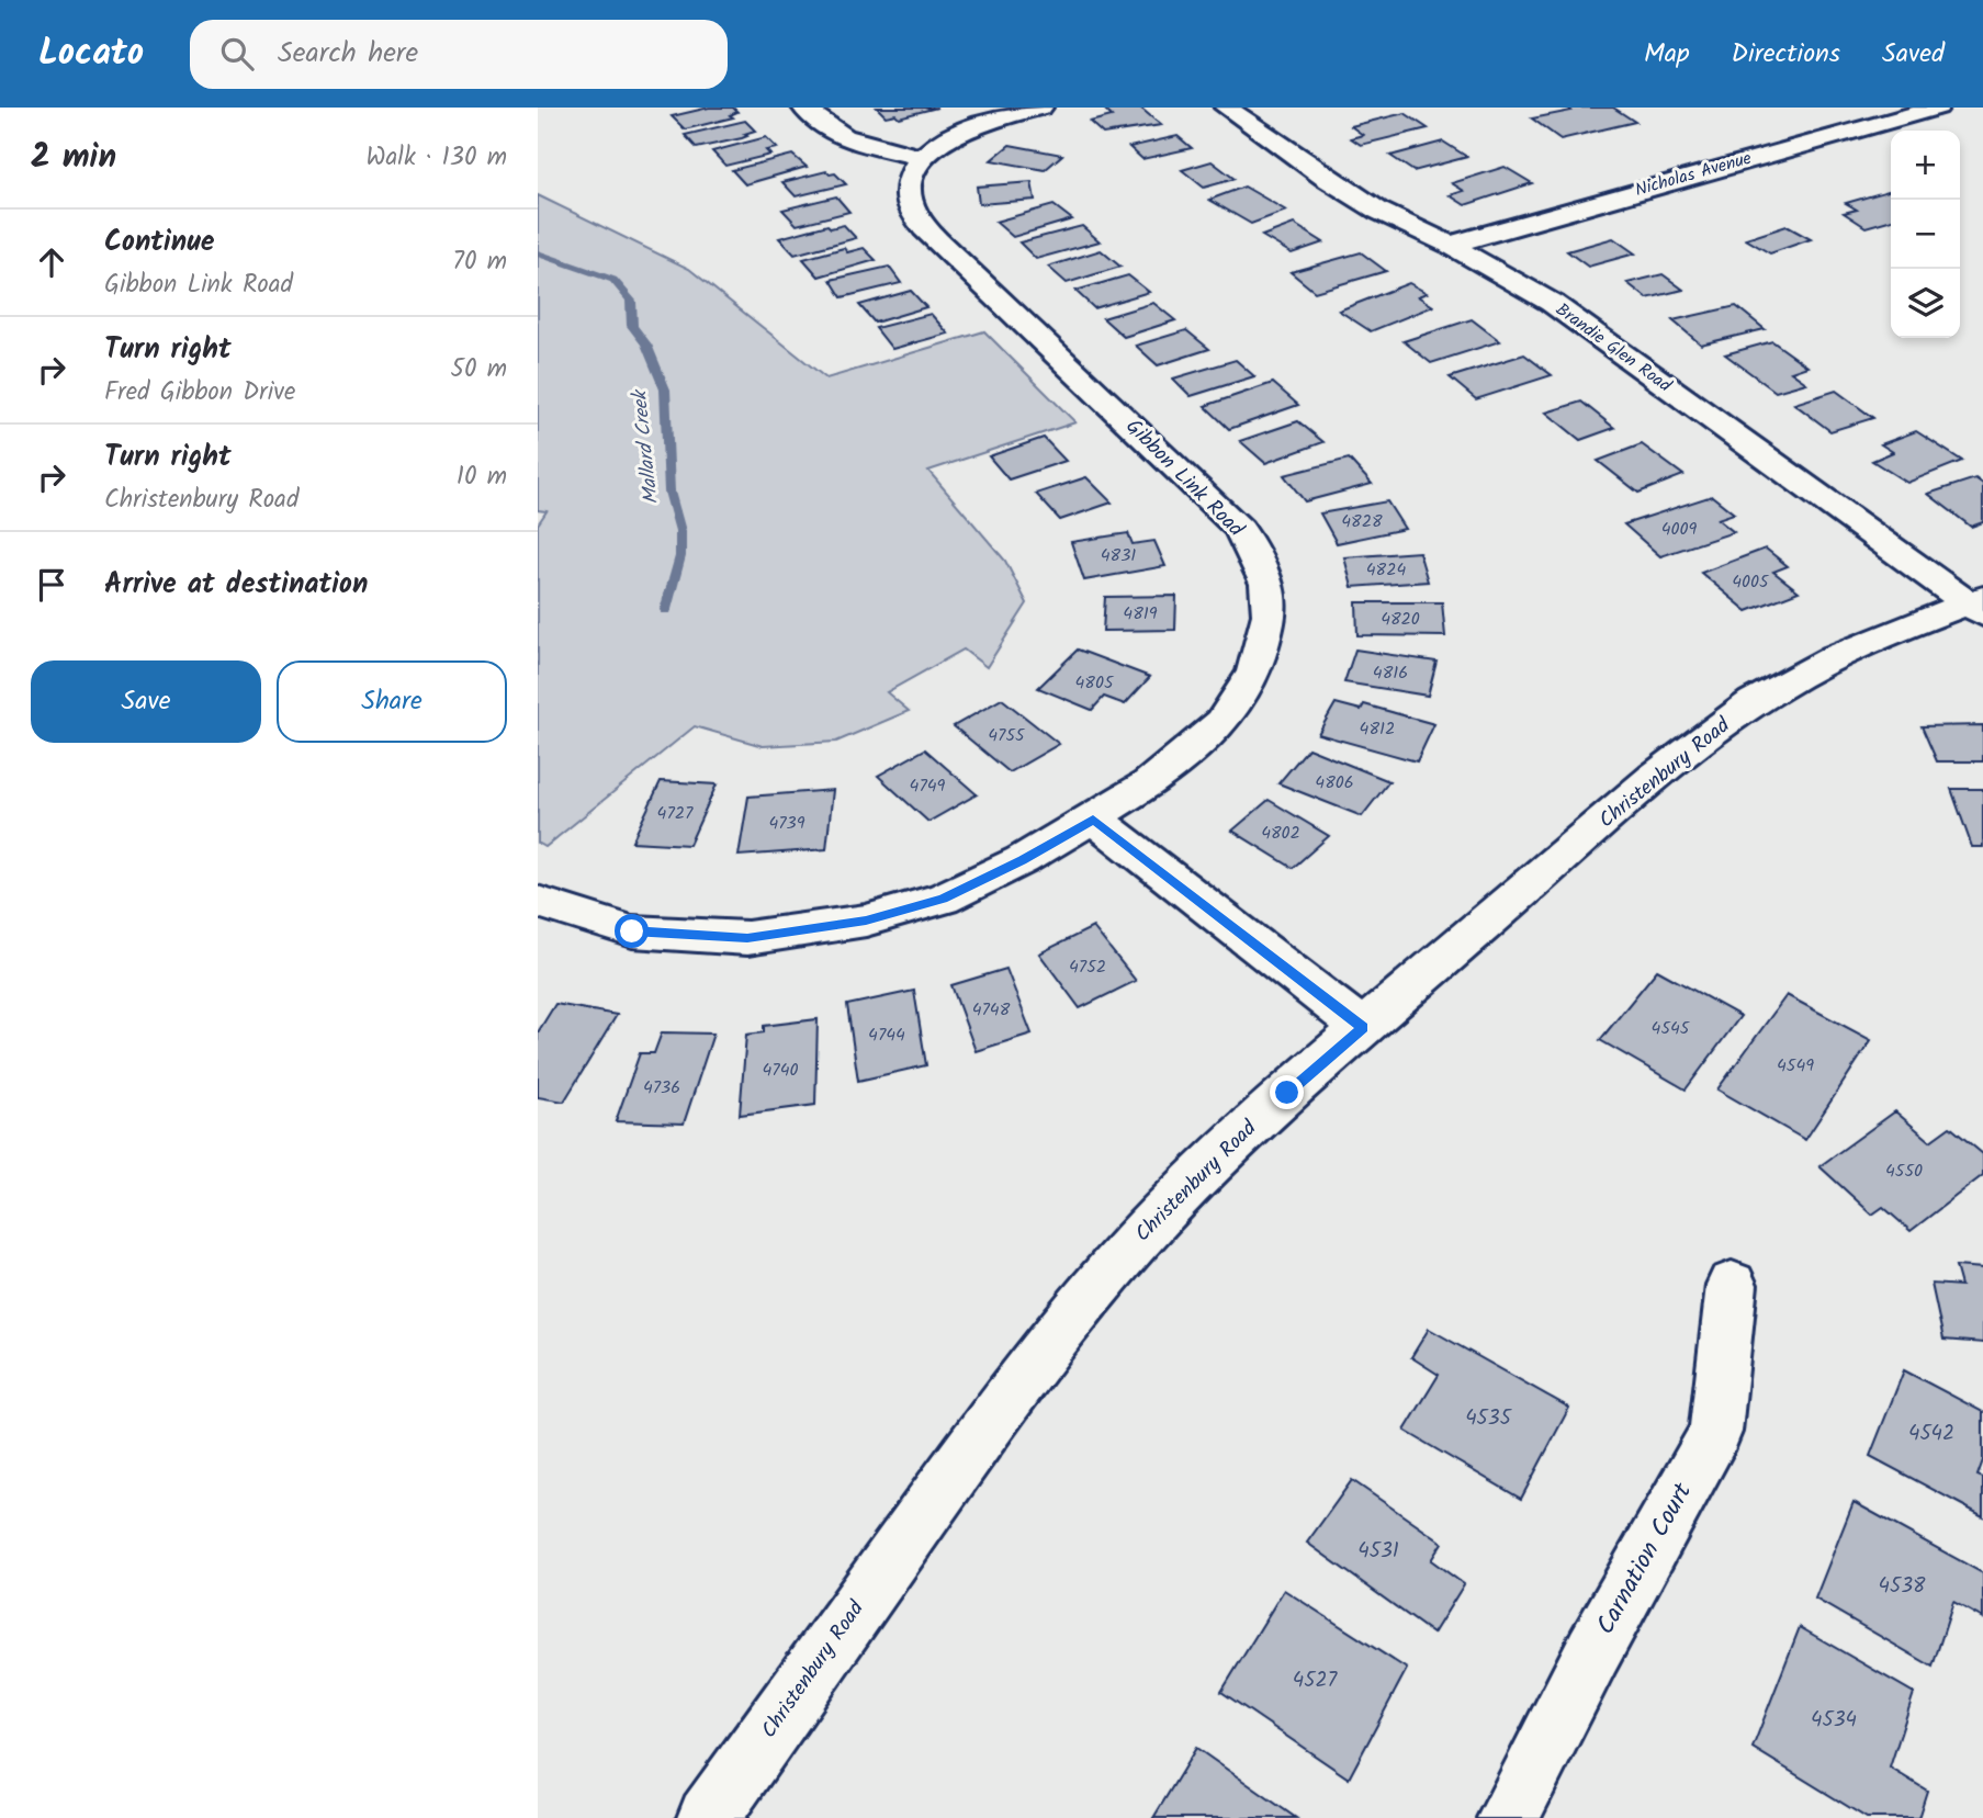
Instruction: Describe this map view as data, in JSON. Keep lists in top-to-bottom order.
{
  "streets": {
    "street": [
      "Nicholas Avenue",
      "Brandie Glen Road",
      "Gibbon Link Road",
      "Christenbury Road",
      "Carnation Court"
    ]
  },
  "crossings": [
    ["Nicholas Avenue", "Brandie Glen Road"],
    ["Brandie Glen Road", "Christenbury Road"]
  ],
  "water": ["Mallard Creek"],
  "house_numbers": [
    "4828",
    "4009",
    "4831",
    "4824",
    "4005",
    "4819",
    "4820",
    "4816",
    "4805",
    "4812",
    "4755",
    "4806",
    "4749",
    "4727",
    "4739",
    "4802",
    "4752",
    "4748",
    "4545",
    "4744",
    "4549",
    "4740",
    "4736",
    "4550",
    "4535",
    "4542",
    "4531",
    "4538",
    "4527",
    "4534"
  ],
  "page": {
    "header": "Locato",
    "search": "Search here",
    "nav": ["Map", "Directions", "Saved"],
    "heading": ["2 min", "Walk · 130 m"],
    "map_buttons": ["+", "−"],
    "list": [
      ["Continue", "Gibbon Link Road", "70 m"],
      ["Turn right", "Fred Gibbon Drive", "50 m"],
      ["Turn right", "Christenbury Road", "10 m"],
      "Arrive at destination"
    ],
    "buttons": ["Save", "Share"]
  }
}
